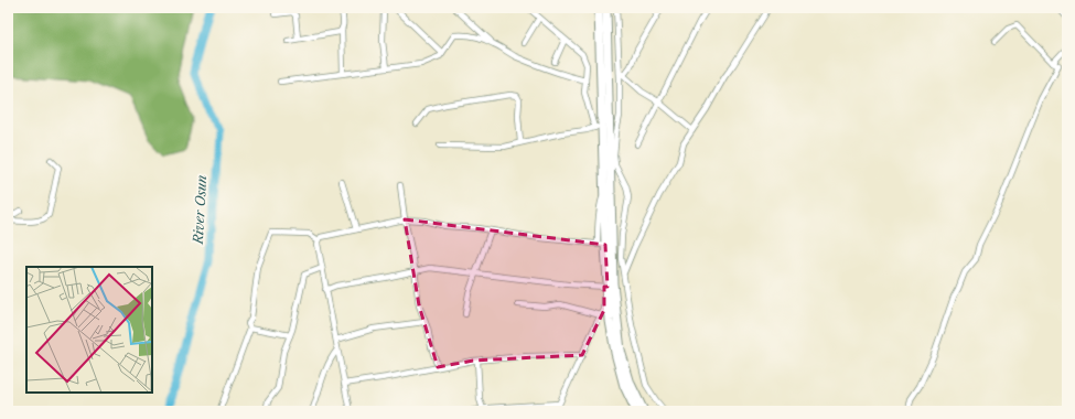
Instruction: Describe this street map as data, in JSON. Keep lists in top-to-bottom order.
{
  "water": ["River Osun"]
}
